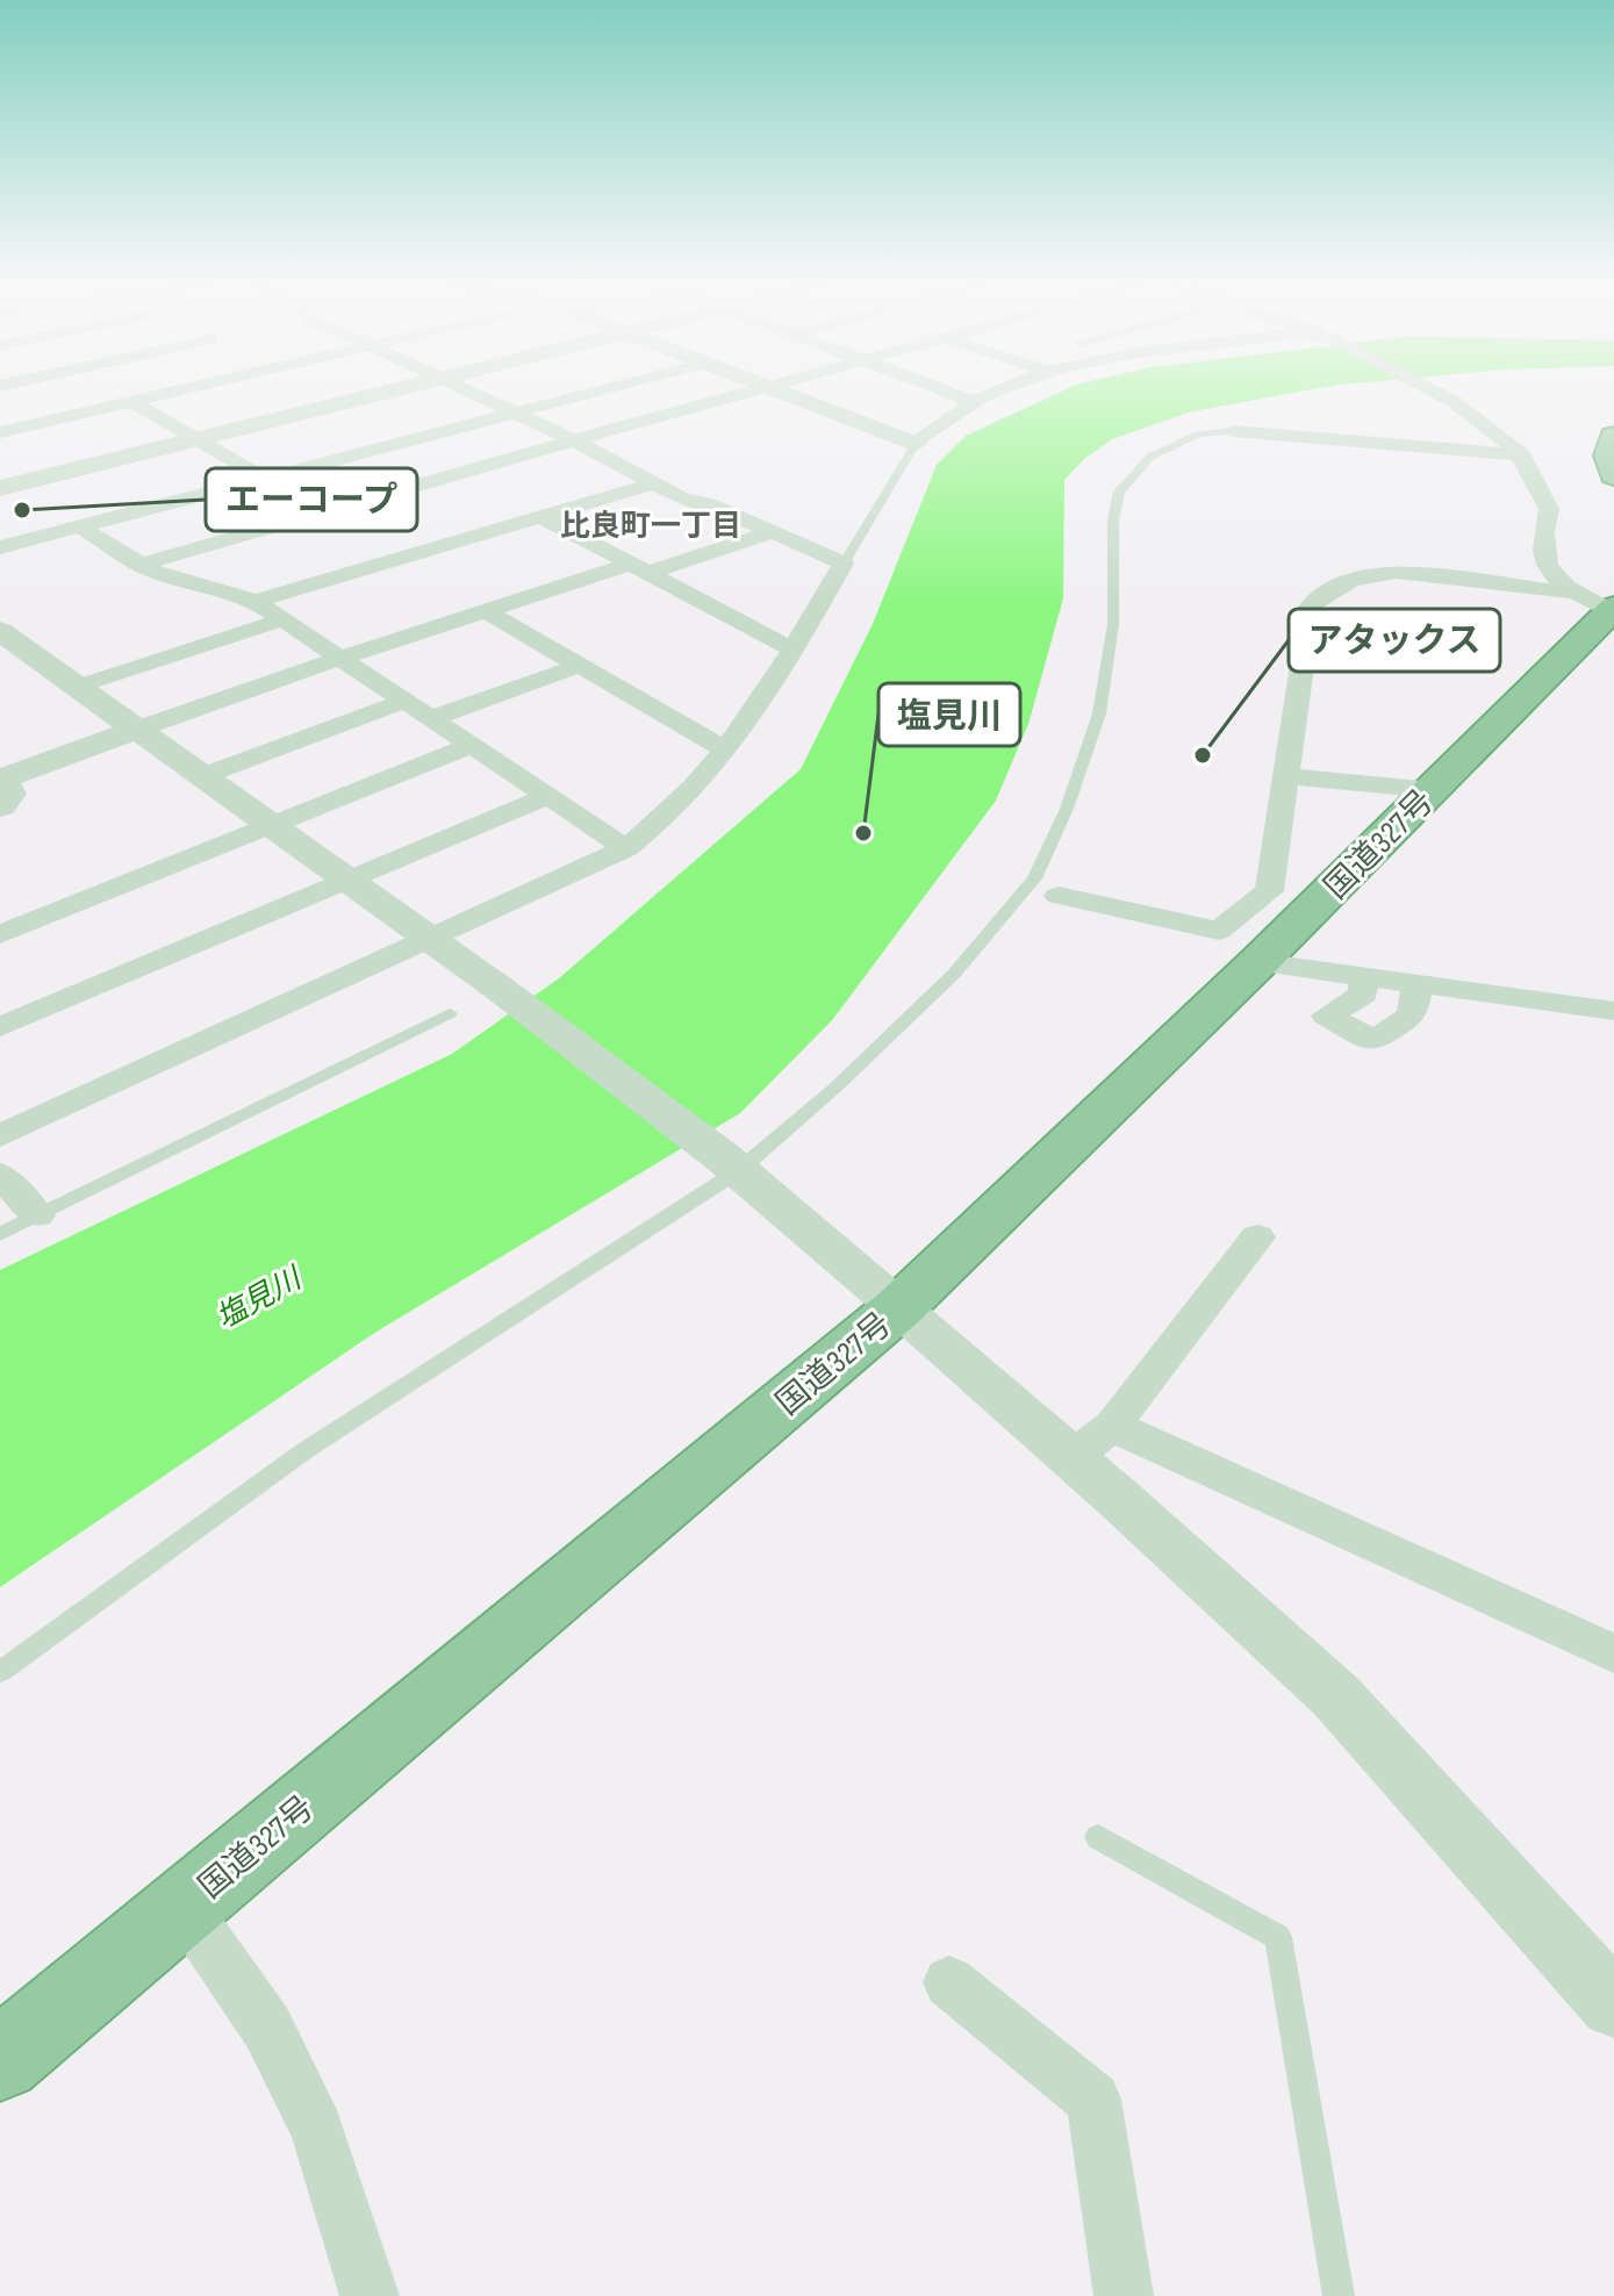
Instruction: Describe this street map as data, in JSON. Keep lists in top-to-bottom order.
{
  "streets": {
    "highway": ["国道327号"]
  },
  "districts": ["比良町一丁目"],
  "water": ["塩見川"],
  "places": ["エーコープ", "アタックス", "塩見川"]
}
